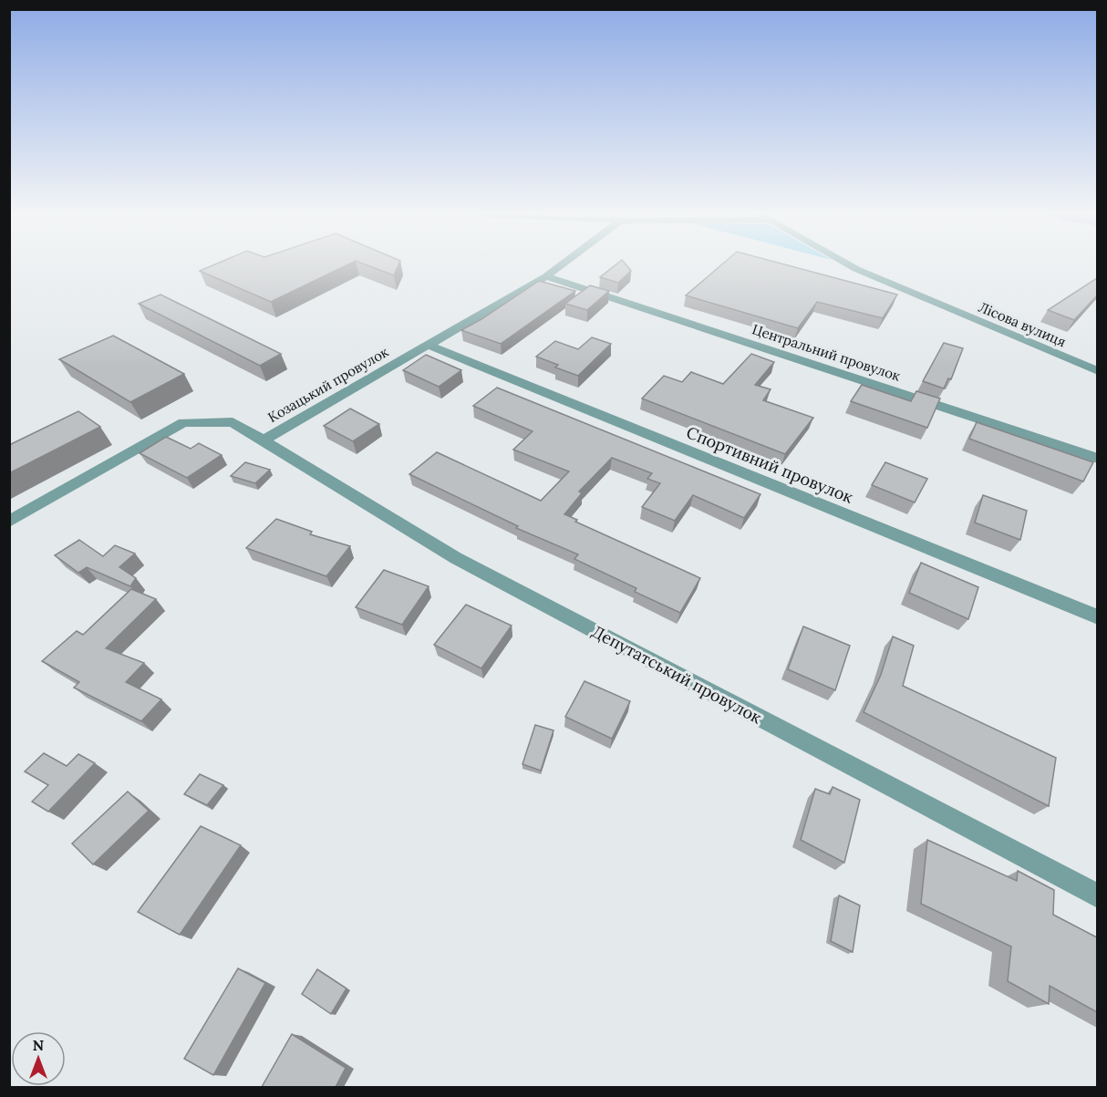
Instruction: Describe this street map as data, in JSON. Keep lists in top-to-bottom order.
{
  "streets": {
    "street": [
      "Лісова вулиця",
      "Центральний провулок",
      "Козацький провулок",
      "Спортивний провулок",
      "Депутатський провулок"
    ]
  },
  "crossings": [
    ["Центральний провулок", "Козацький провулок"],
    ["Козацький провулок", "Спортивний провулок"],
    ["Козацький провулок", "Депутатський провулок"]
  ],
  "north": "top"
}
